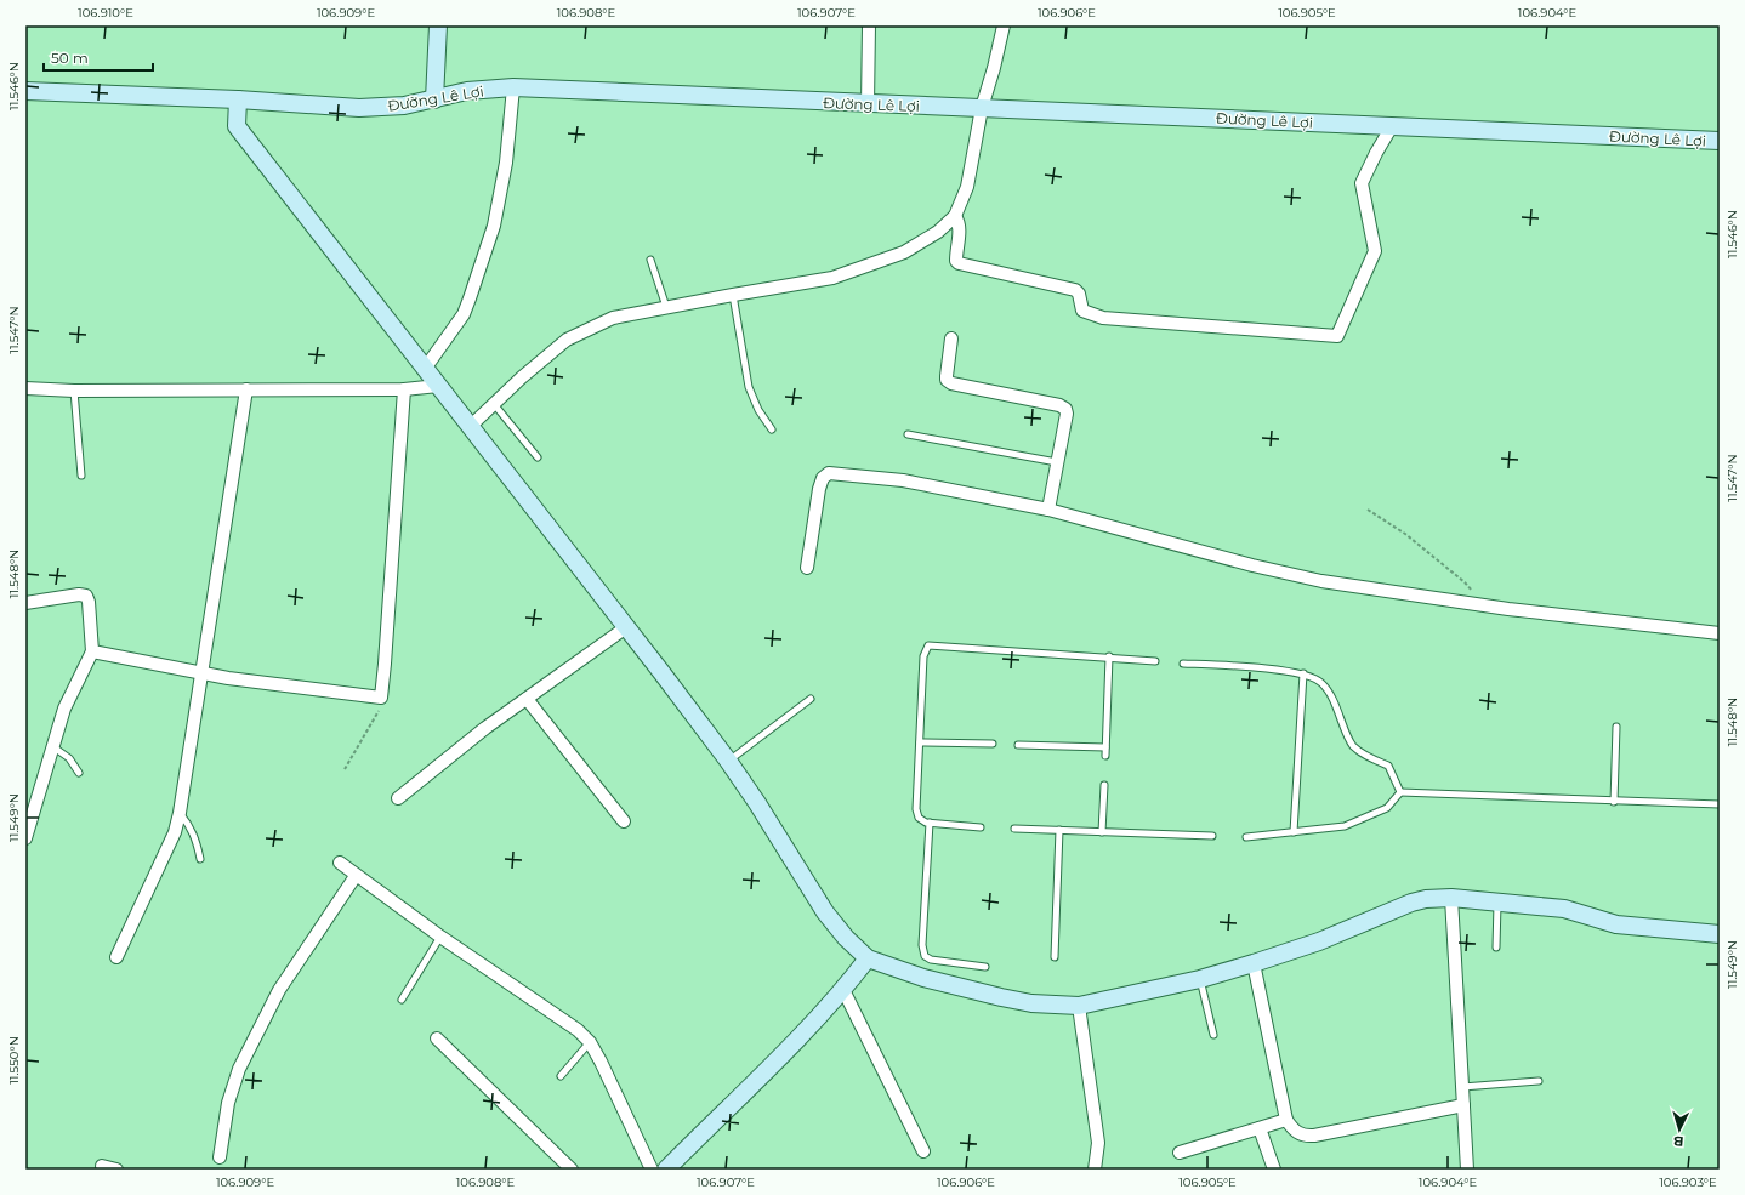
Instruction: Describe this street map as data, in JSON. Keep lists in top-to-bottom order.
{
  "streets": {
    "street": ["Đường Lê Lợi"]
  },
  "scale_bar": "50 m",
  "north": "bottom",
  "coordinates": [
    "106.910°E",
    "106.909°E",
    "106.908°E",
    "106.907°E",
    "106.906°E",
    "106.905°E",
    "106.904°E",
    "11.546°N",
    "11.547°N",
    "11.548°N",
    "11.549°N",
    "11.550°N",
    "106.903°E"
  ]
}
